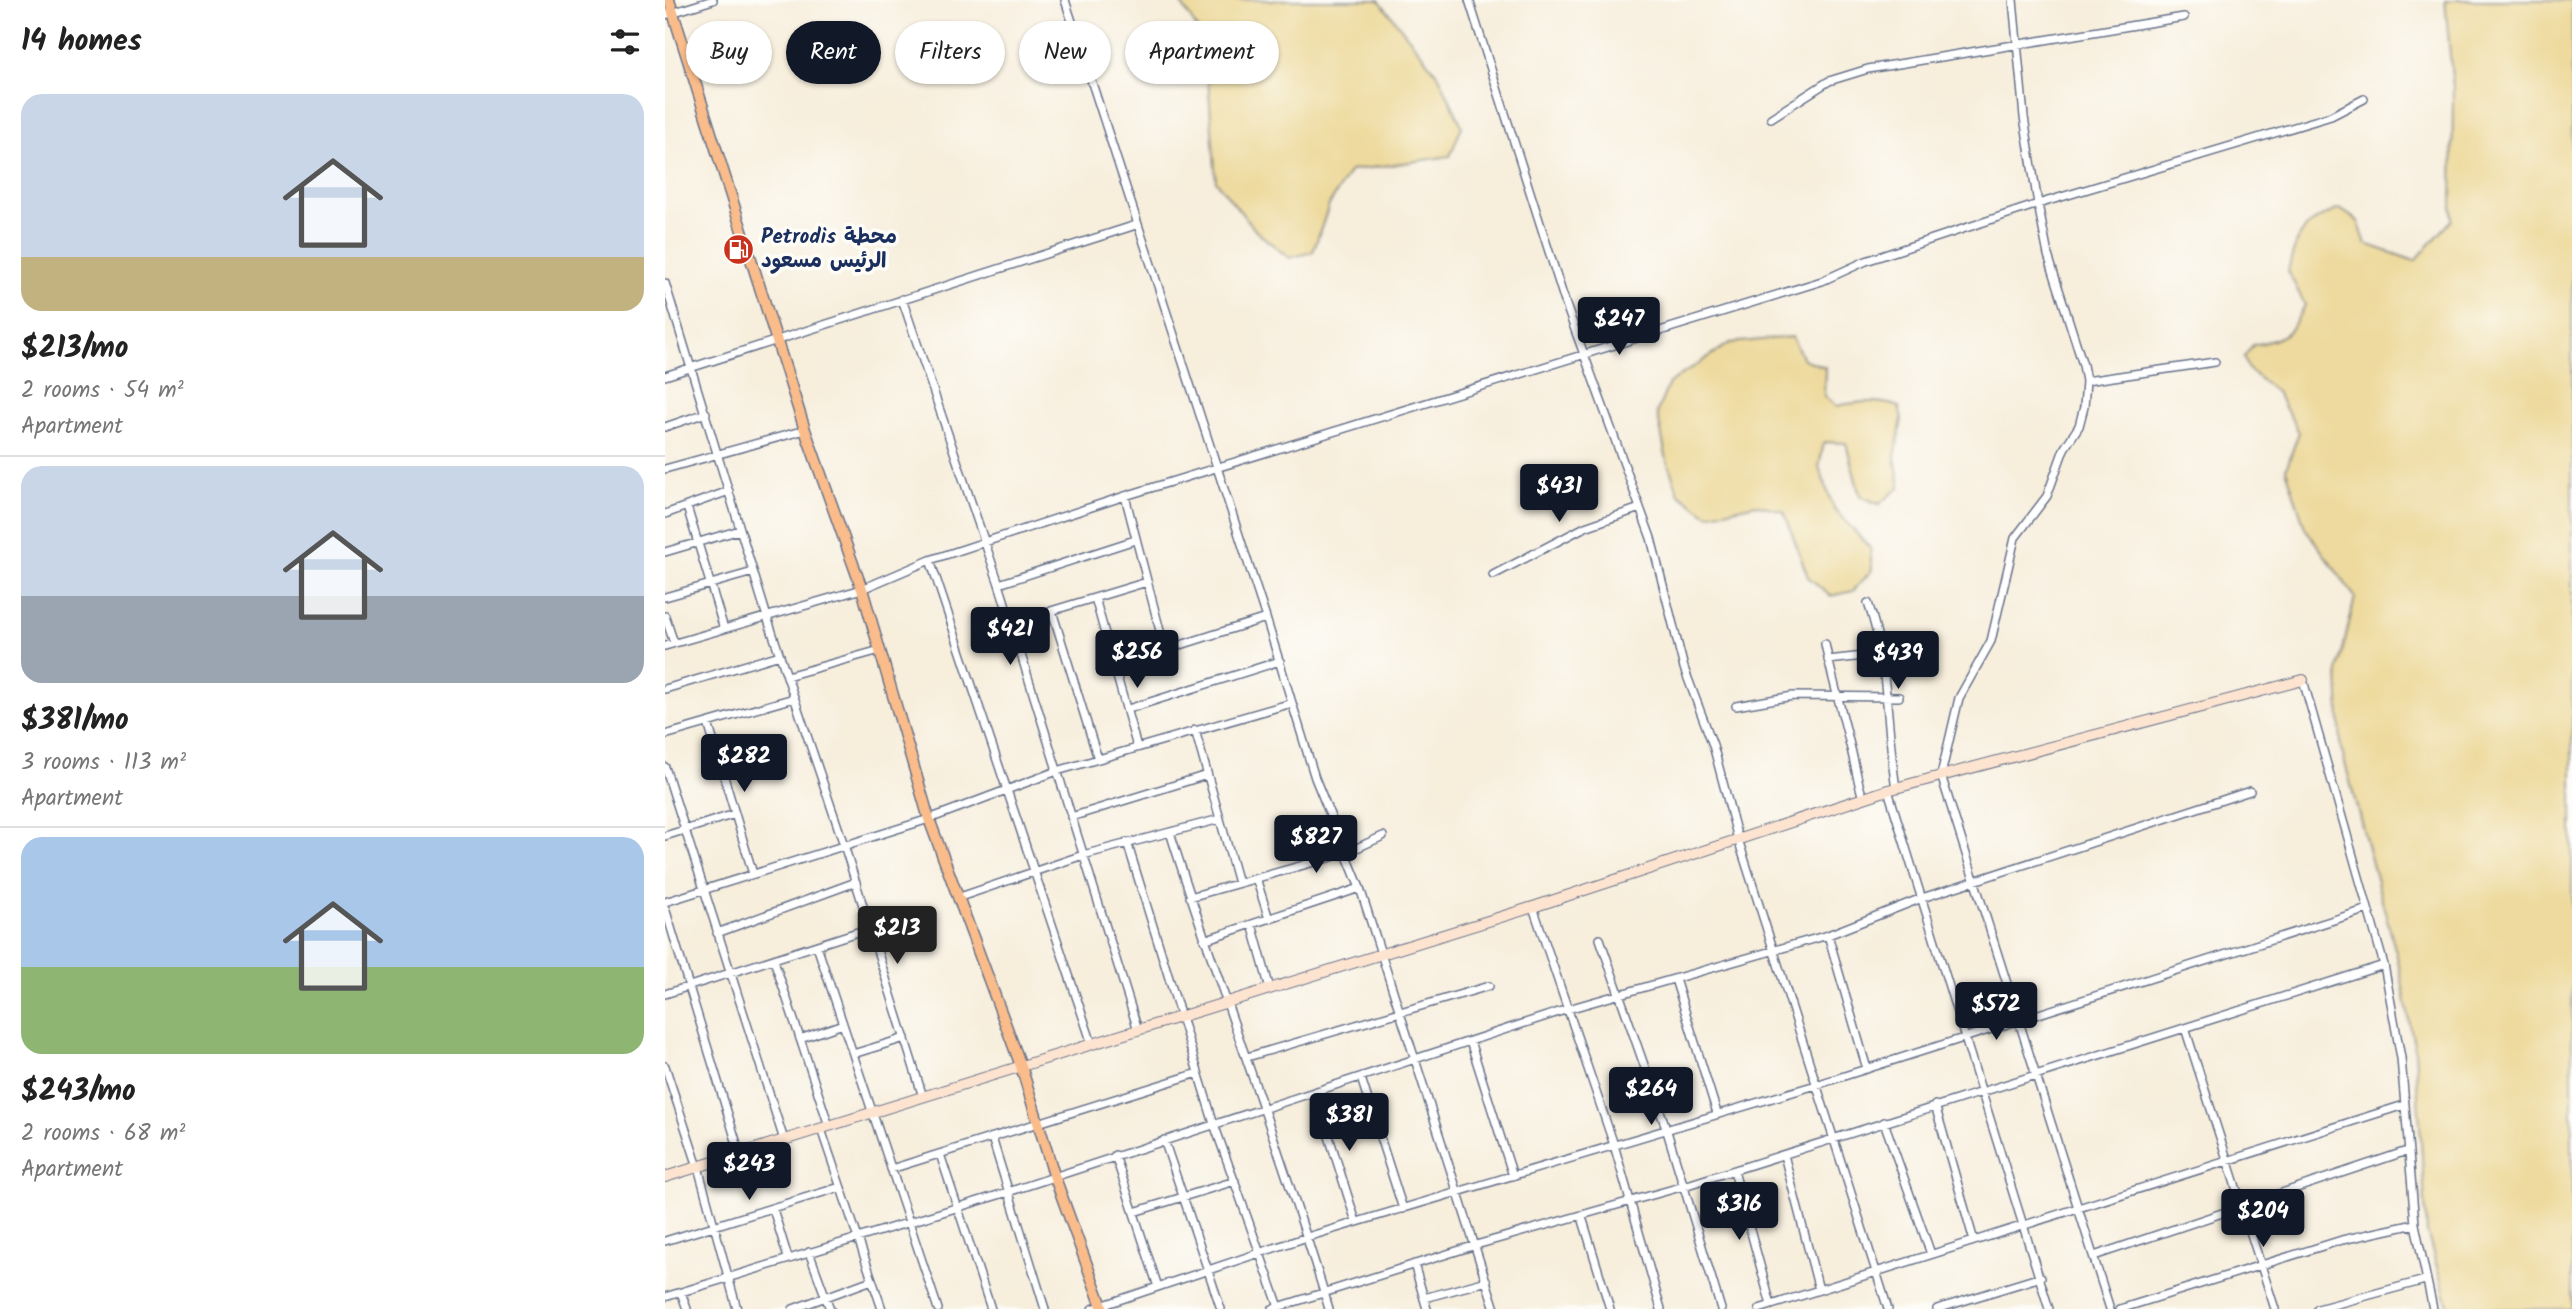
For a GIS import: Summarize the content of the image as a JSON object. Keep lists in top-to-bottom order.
{
  "places": {
    "fuel station": ["Petrodis محطة الرئيس مسعود"]
  },
  "page": {
    "heading": "14 homes",
    "chip": [
      "Buy",
      "Rent",
      "Filters",
      "New",
      "Apartment"
    ],
    "list": [
      {
        "name": "$213/mo",
        "note": "2 rooms · 54 m² · Apartment"
      },
      {
        "name": "$381/mo",
        "note": "3 rooms · 113 m² · Apartment"
      },
      {
        "name": "$243/mo",
        "note": "2 rooms · 68 m² · Apartment"
      }
    ],
    "price": [
      "$247",
      "$431",
      "$421",
      "$256",
      "$439",
      "$282",
      "$827",
      "$213",
      "$572",
      "$264",
      "$381",
      "$243",
      "$316",
      "$204"
    ]
  }
}
